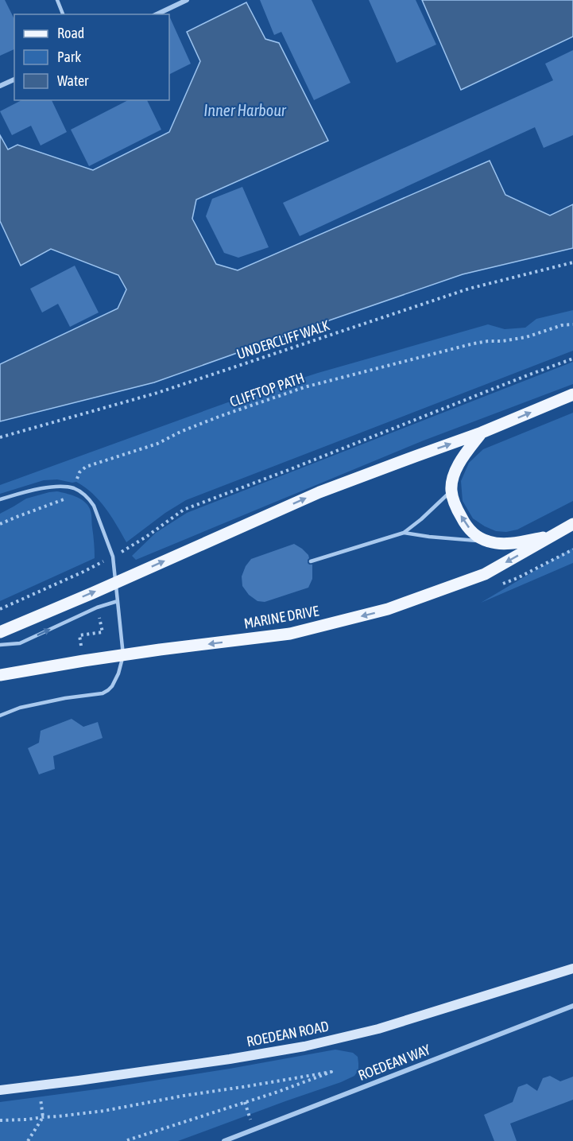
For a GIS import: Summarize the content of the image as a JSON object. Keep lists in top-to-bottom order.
{
  "streets": {
    "main road": ["MARINE DRIVE", "ROEDEAN ROAD"],
    "street": ["ROEDEAN WAY"],
    "path": ["UNDERCLIFF WALK", "CLIFFTOP PATH"]
  },
  "water": ["Inner Harbour"],
  "legend": ["Road", "Park", "Water"]
}
